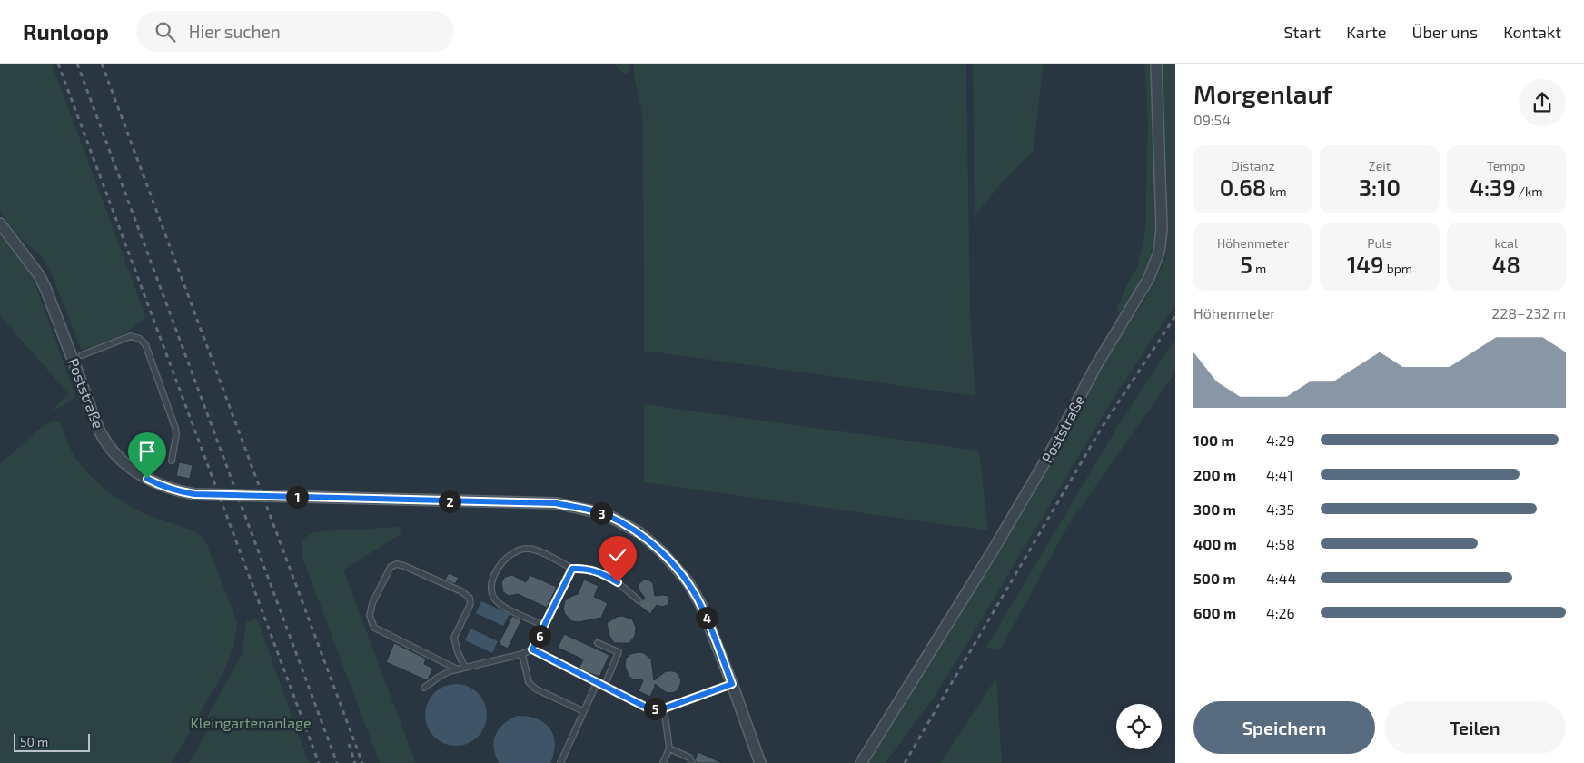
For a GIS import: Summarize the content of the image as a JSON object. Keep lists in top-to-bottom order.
{
  "streets": {
    "street": ["Poststraße"]
  },
  "parks": ["Kleingartenanlage"],
  "scale_bar": "50 m",
  "page": {
    "header": "Runloop",
    "search": "Hier suchen",
    "nav": [
      "Start",
      "Karte",
      "Über uns",
      "Kontakt"
    ],
    "heading": ["Morgenlauf", "09:54"],
    "stats": [
      ["Distanz", "0.68 km"],
      ["Zeit", "3:10"],
      ["Tempo", "4:39 /km"],
      ["Höhenmeter", "5 m"],
      ["Puls", "149 bpm"],
      ["kcal", "48"]
    ],
    "chart": ["Höhenmeter", "228–232 m"],
    "list": [
      {
        "name": "100 m",
        "note": "4:29"
      },
      {
        "name": "200 m",
        "note": "4:41"
      },
      {
        "name": "300 m",
        "note": "4:35"
      },
      {
        "name": "400 m",
        "note": "4:58"
      },
      {
        "name": "500 m",
        "note": "4:44"
      },
      {
        "name": "600 m",
        "note": "4:26"
      }
    ],
    "pins": [
      "1",
      "2",
      "3",
      "4",
      "6",
      "5"
    ],
    "buttons": ["Speichern", "Teilen"],
    "scale": "50 m"
  }
}
